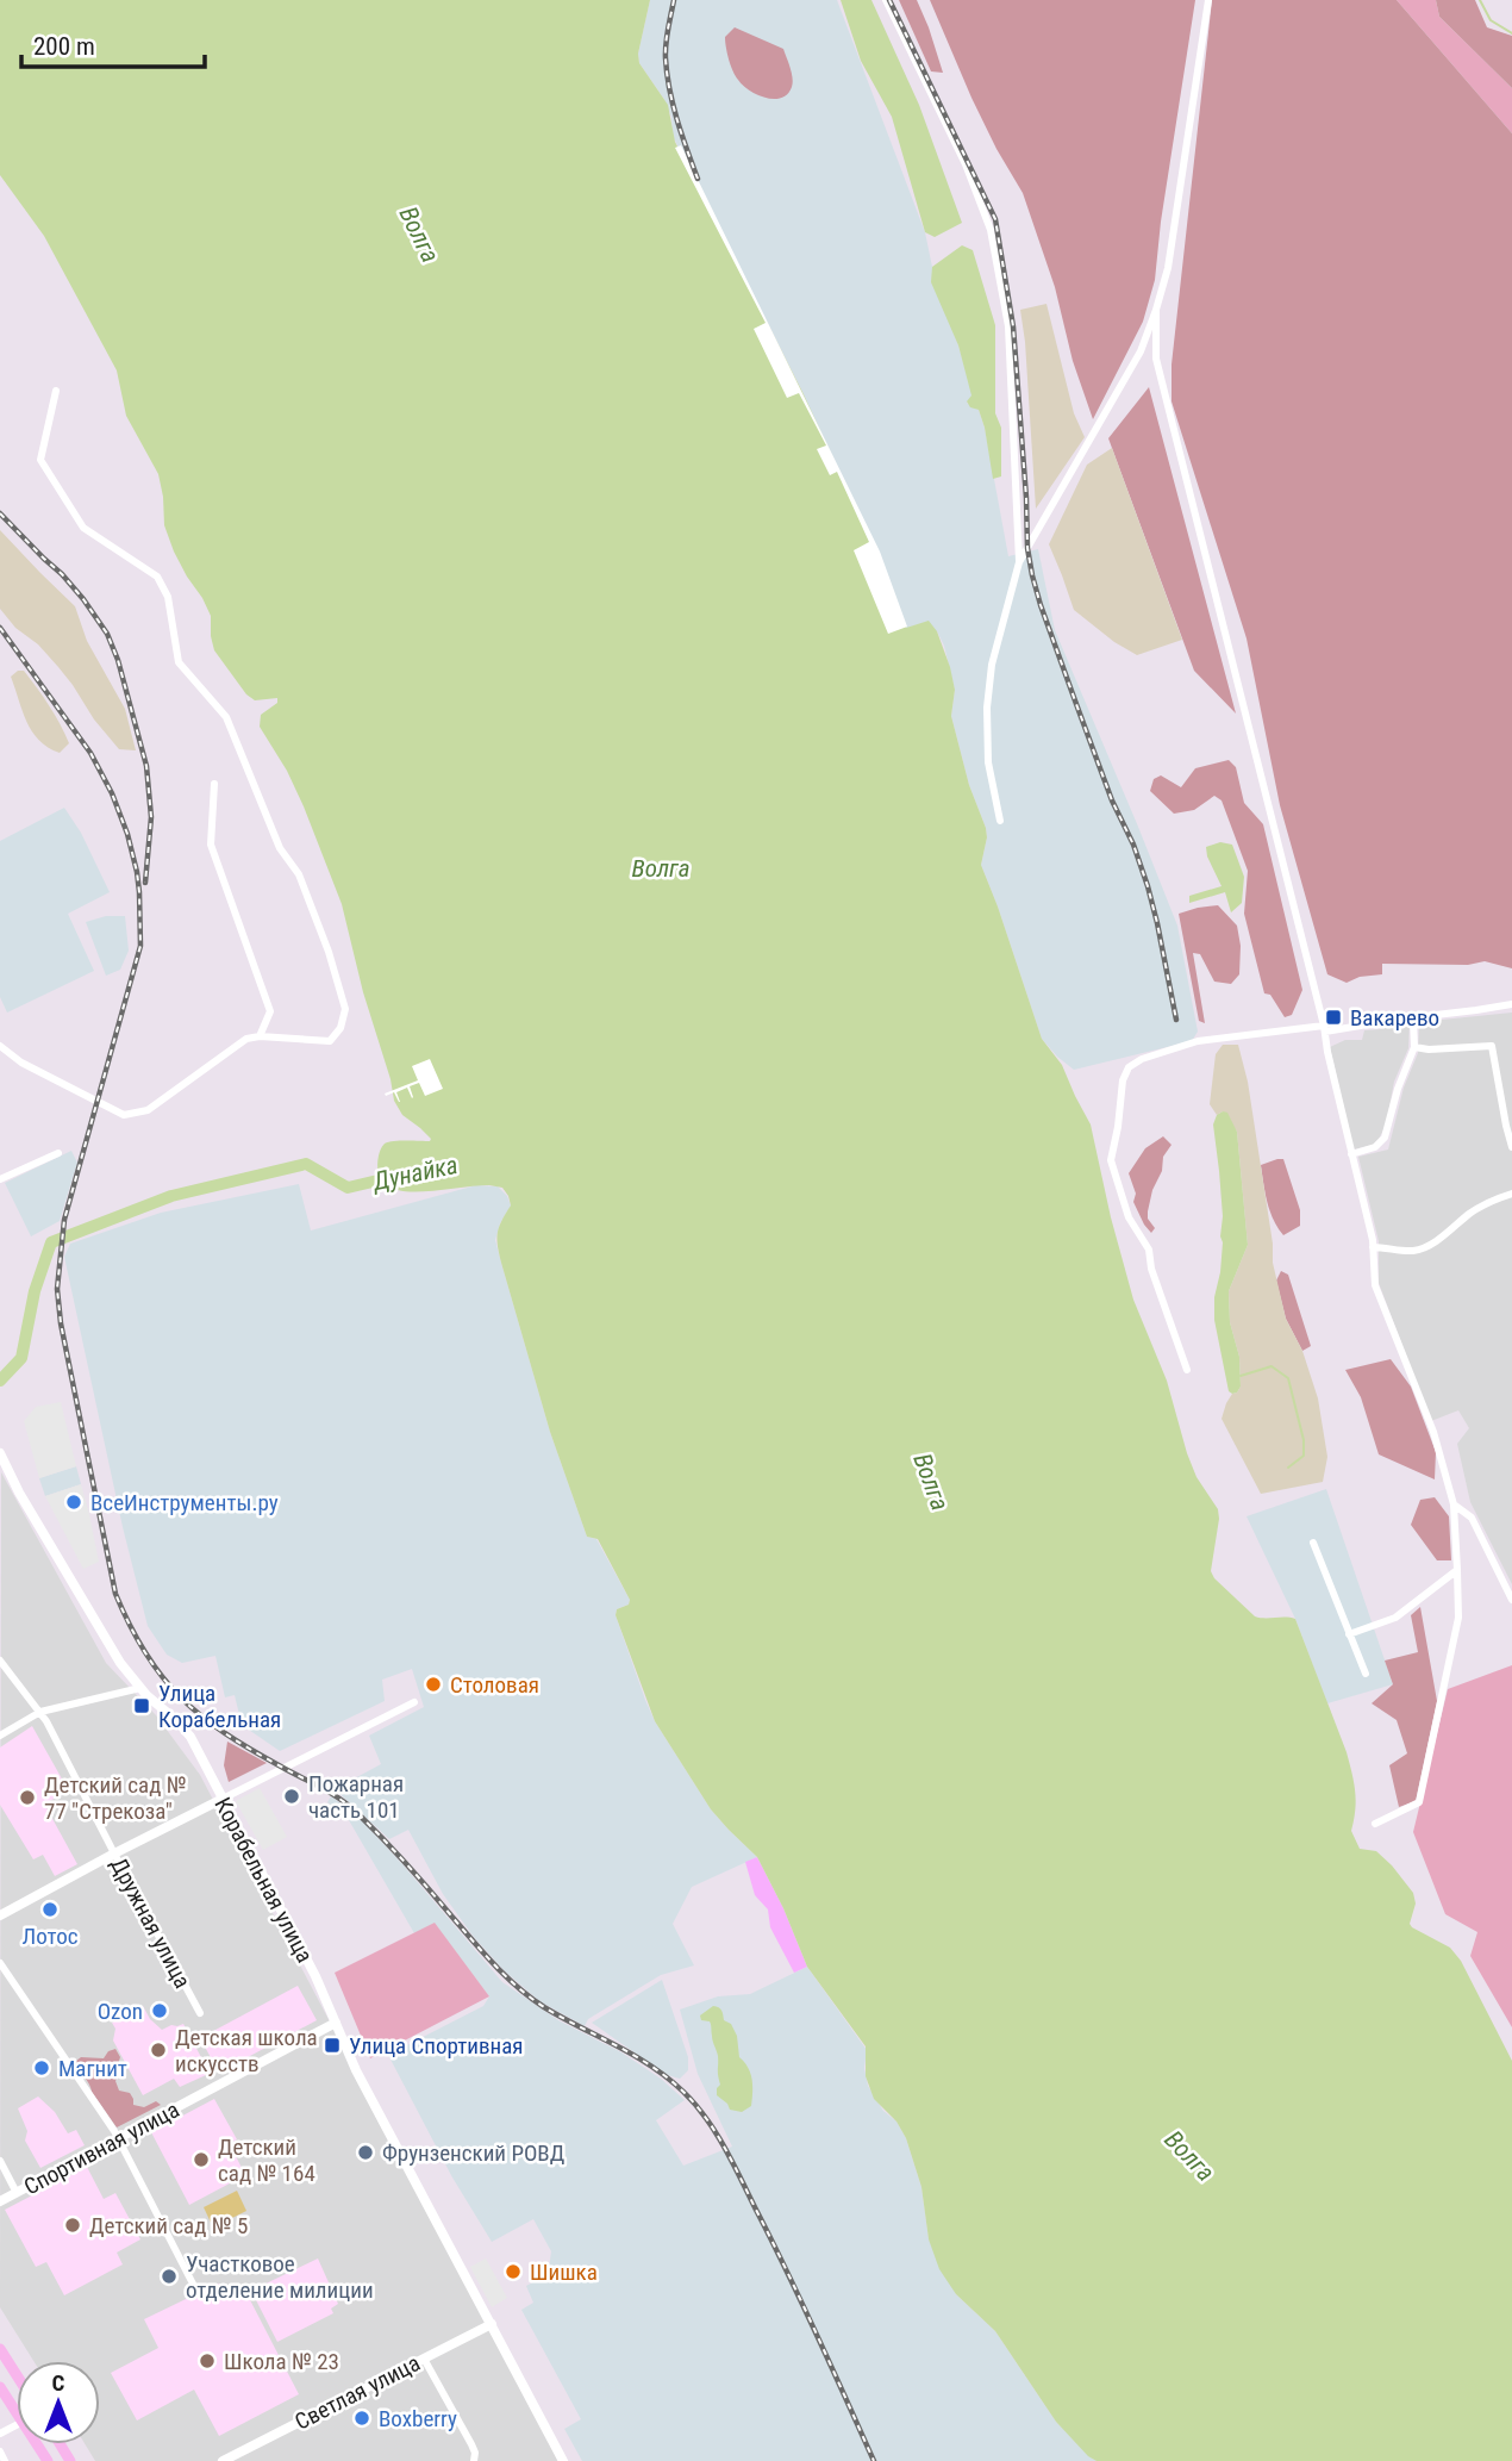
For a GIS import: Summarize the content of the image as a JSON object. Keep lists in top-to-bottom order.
{
  "streets": {
    "street": [
      "Корабельная улица",
      "Дружная улица",
      "Спортивная улица",
      "Светлая улица"
    ]
  },
  "crossings": [
    ["Корабельная улица", "Спортивная улица"],
    ["Корабельная улица", "Светлая улица"]
  ],
  "water": ["Волга", "Дунайка"],
  "places": {
    "transit": ["Вакарево", "Улица Корабельная", "Улица Спортивная"],
    "other": [
      "ВсеИнструменты.ру",
      "Столовая",
      "Пожарная часть 101",
      "Детский сад № 77 \"Стрекоза\"",
      "Лотос",
      "Ozon",
      "Детская школа искусств",
      "Магнит",
      "Фрунзенский РОВД",
      "Детский сад № 164",
      "Детский сад № 5",
      "Шишка",
      "Участковое отделение милиции",
      "Школа № 23",
      "Boxberry"
    ]
  },
  "scale_bar": "200 m",
  "north": "top"
}
